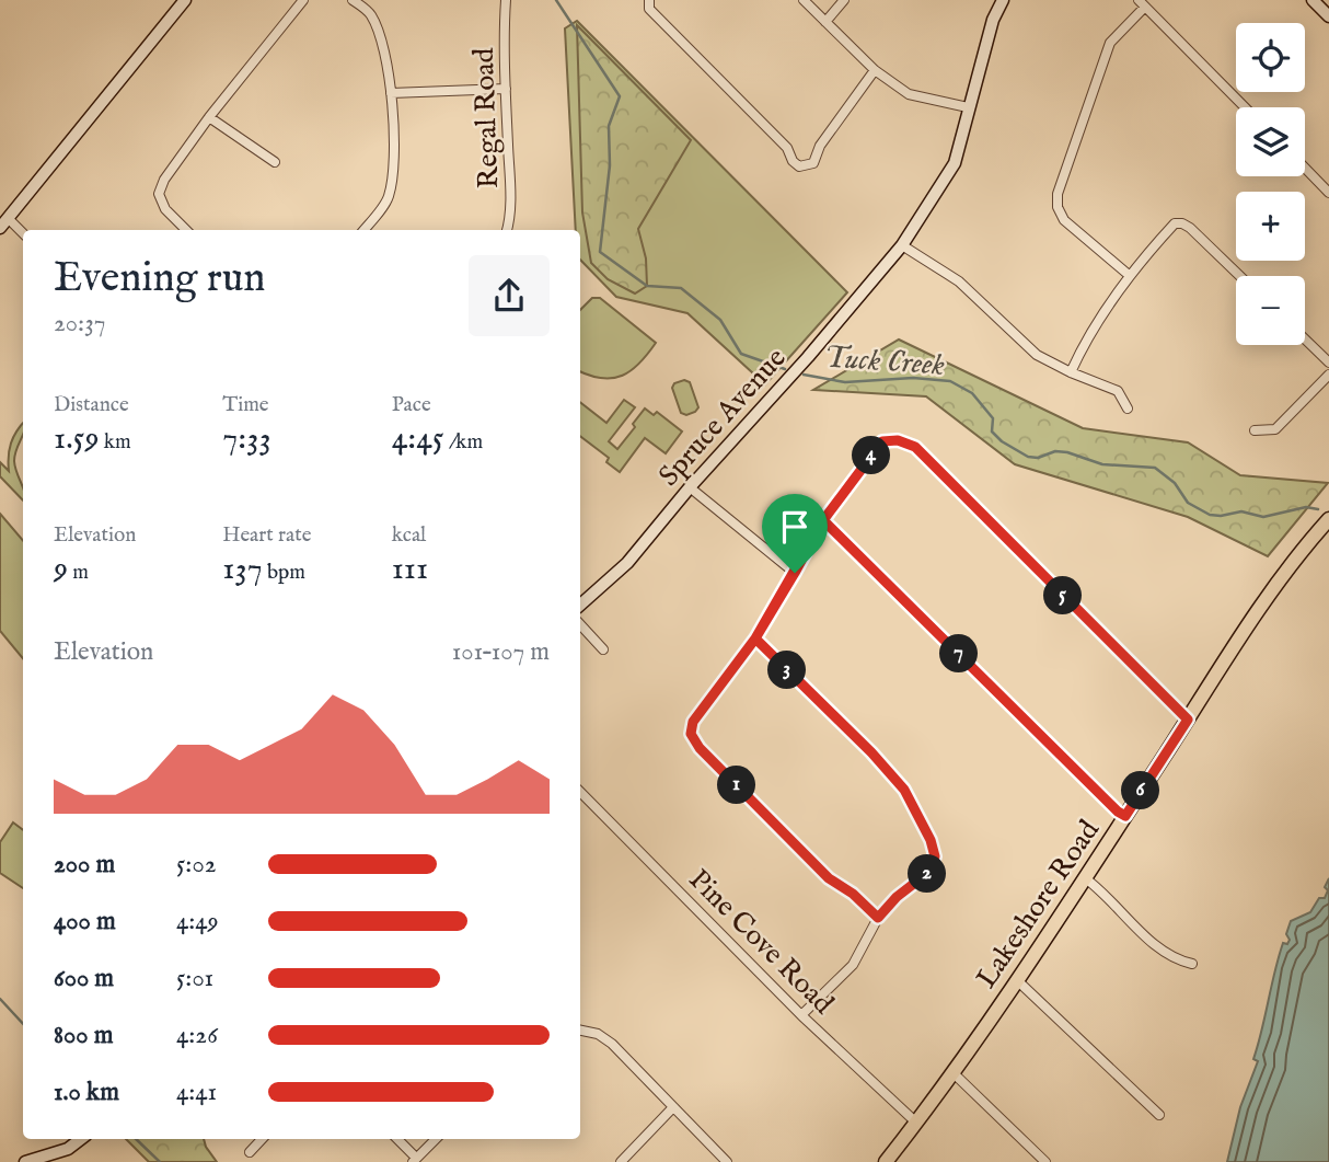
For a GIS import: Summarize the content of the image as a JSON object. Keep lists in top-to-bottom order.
{
  "streets": {
    "main road": ["Lakeshore Road"],
    "street": ["Regal Road", "Spruce Avenue", "Pine Cove Road"]
  },
  "crossings": [
    ["Lakeshore Road", "Pine Cove Road"]
  ],
  "water": ["Tuck Creek"],
  "page": {
    "map_buttons": ["+", "−"],
    "heading": ["Evening run", "20:37"],
    "stats": [
      ["Distance", "1.59 km"],
      ["Time", "7:33"],
      ["Pace", "4:45 /km"],
      ["Elevation", "9 m"],
      ["Heart rate", "137 bpm"],
      ["kcal", "111"]
    ],
    "pins": [
      "4",
      "5",
      "7",
      "3",
      "1",
      "6",
      "2"
    ],
    "chart": ["Elevation", "101–107 m"],
    "list": [
      {
        "name": "200 m",
        "note": "5:02"
      },
      {
        "name": "400 m",
        "note": "4:49"
      },
      {
        "name": "600 m",
        "note": "5:01"
      },
      {
        "name": "800 m",
        "note": "4:26"
      },
      {
        "name": "1.0 km",
        "note": "4:41"
      }
    ]
  }
}
